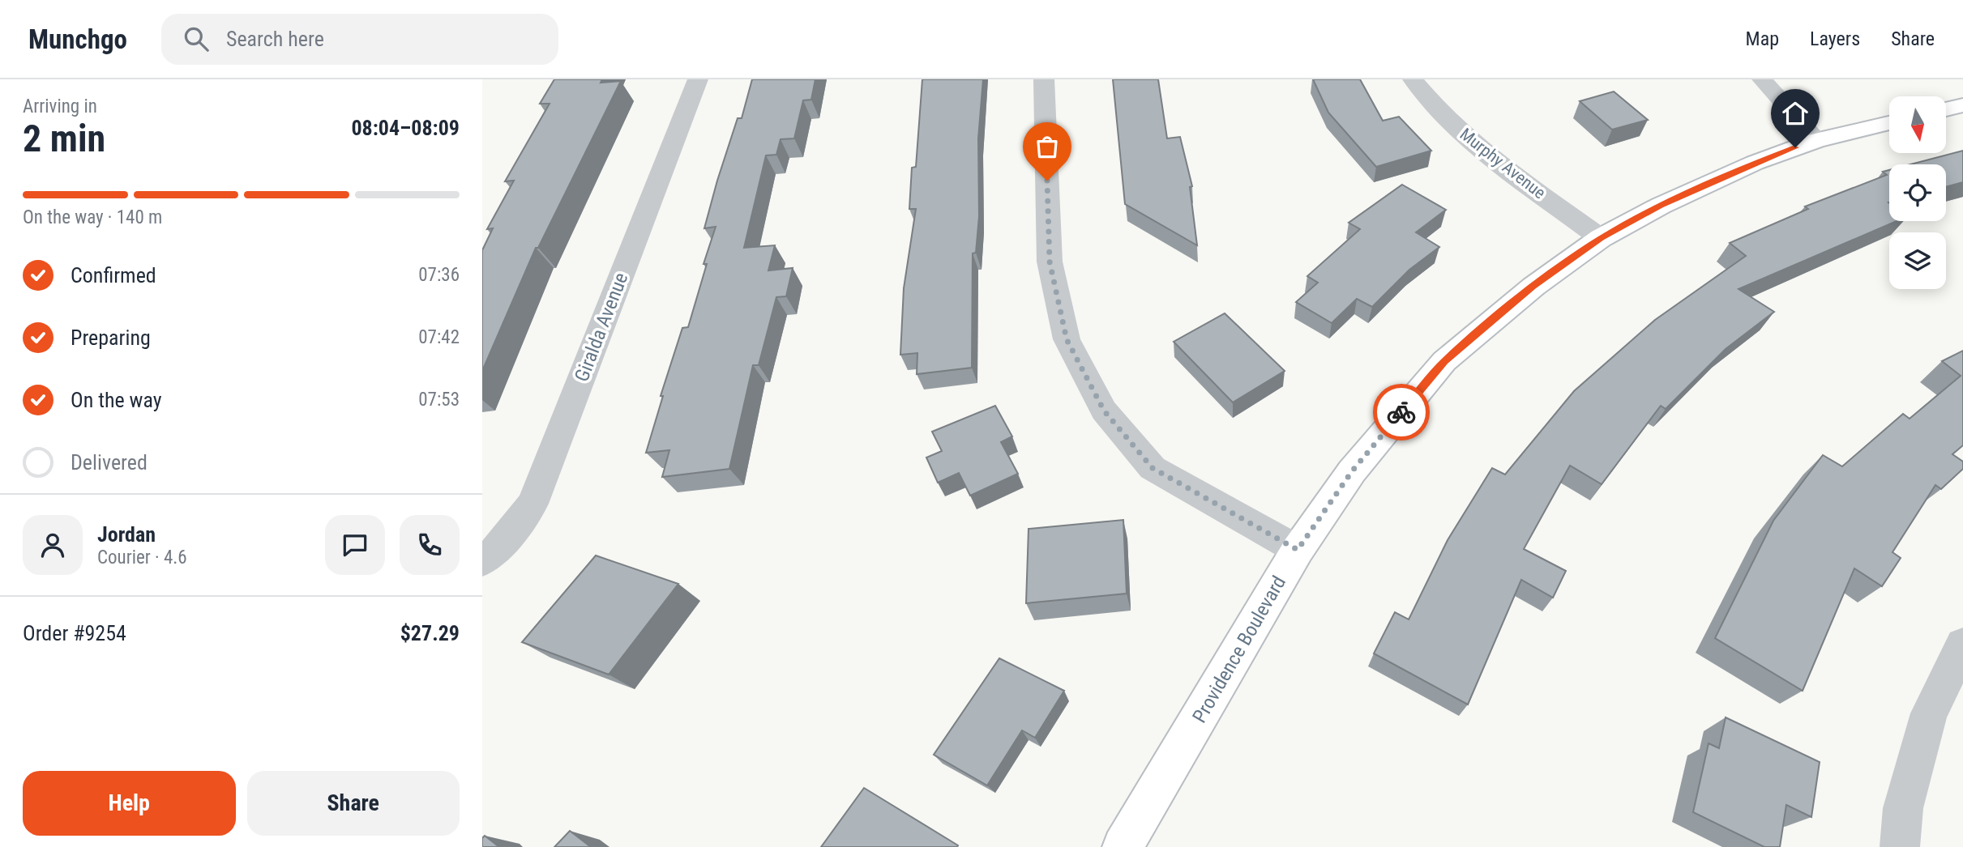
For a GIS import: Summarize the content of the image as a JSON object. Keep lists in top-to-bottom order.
{
  "streets": {
    "main road": ["Providence Boulevard"],
    "street": ["Murphy Avenue", "Giralda Avenue"]
  },
  "crossings": [
    ["Murphy Avenue", "Providence Boulevard"]
  ],
  "north": "bottom",
  "page": {
    "header": "Munchgo",
    "search": "Search here",
    "nav": ["Map", "Layers", "Share"],
    "heading": ["2 min", "Arriving in", "08:04–08:09"],
    "panel": [
      "Jordan",
      "Courier · 4.6",
      "Order #9254",
      "$27.29"
    ],
    "bar": "On the way · 140 m",
    "list": [
      ["Confirmed", "07:36"],
      ["Preparing", "07:42"],
      ["On the way", "07:53"],
      "Delivered"
    ],
    "buttons": ["Help", "Share"]
  }
}
